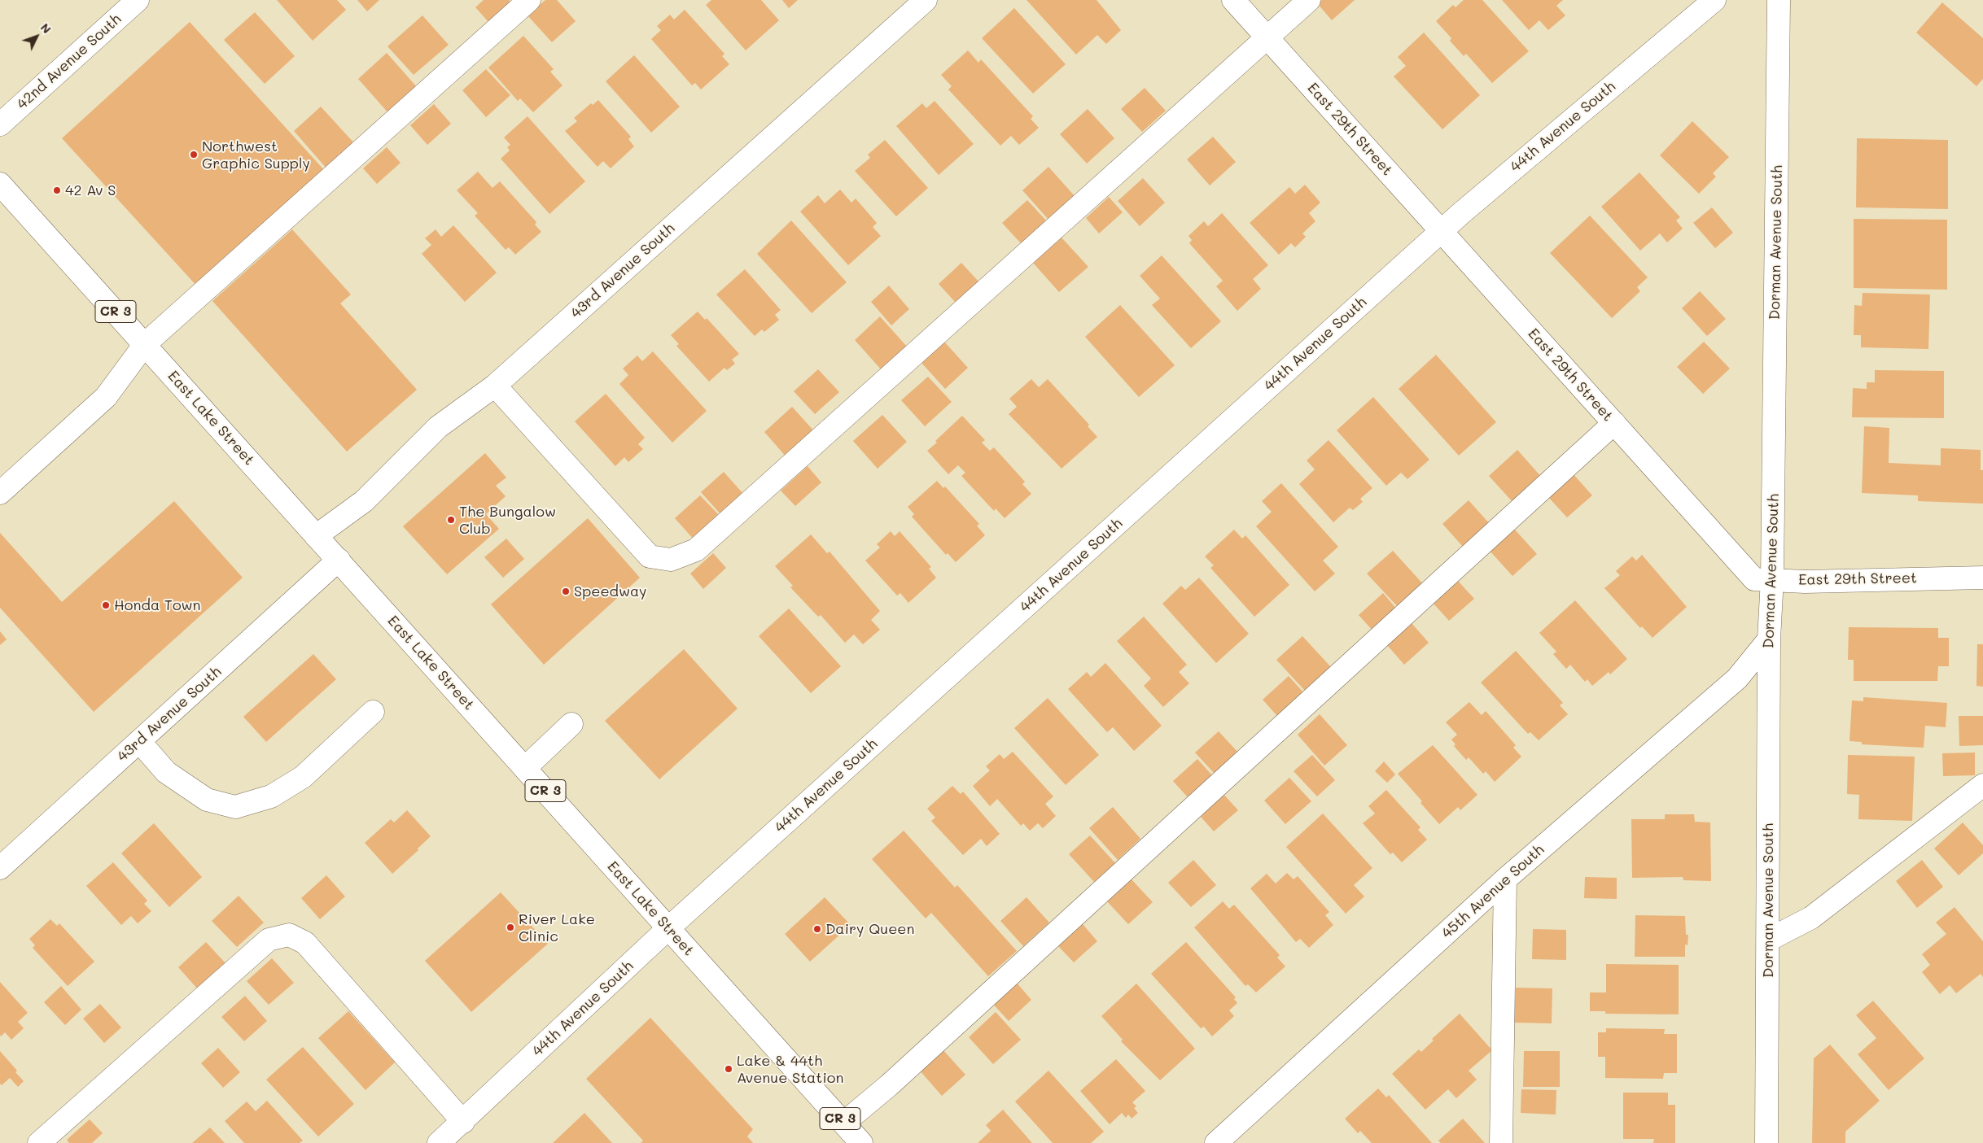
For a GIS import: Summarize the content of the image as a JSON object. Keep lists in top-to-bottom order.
{
  "streets": {
    "street": [
      "42nd Avenue South",
      "44th Avenue South",
      "East 29th Street",
      "Dorman Avenue South",
      "43rd Avenue South",
      "CR 3",
      "East Lake Street",
      "45th Avenue South"
    ]
  },
  "crossings": [
    ["44th Avenue South", "East 29th Street"],
    ["44th Avenue South", "East Lake Street"],
    ["East 29th Street", "Dorman Avenue South"],
    ["Dorman Avenue South", "45th Avenue South"],
    ["43rd Avenue South", "East Lake Street"]
  ],
  "places": [
    "Northwest Graphic Supply",
    "42 Av S",
    "The Bungalow Club",
    "Speedway",
    "Honda Town",
    "River Lake Clinic",
    "Dairy Queen",
    "Lake & 44th Avenue Station"
  ],
  "north": "top right"
}
